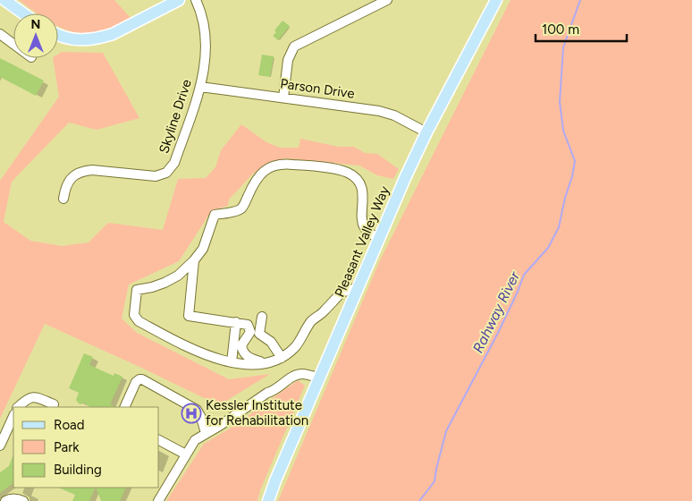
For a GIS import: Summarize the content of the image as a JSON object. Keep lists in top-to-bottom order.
{
  "streets": {
    "main road": ["Pleasant Valley Way"],
    "street": ["Parson Drive", "Skyline Drive"]
  },
  "crossings": [
    ["Parson Drive", "Skyline Drive"],
    ["Parson Drive", "Pleasant Valley Way"]
  ],
  "water": ["Rahway River"],
  "places": {
    "hospital": ["Kessler Institute for Rehabilitation"]
  },
  "legend": ["Road", "Park", "Building"],
  "scale_bar": "100 m",
  "north": "top"
}
